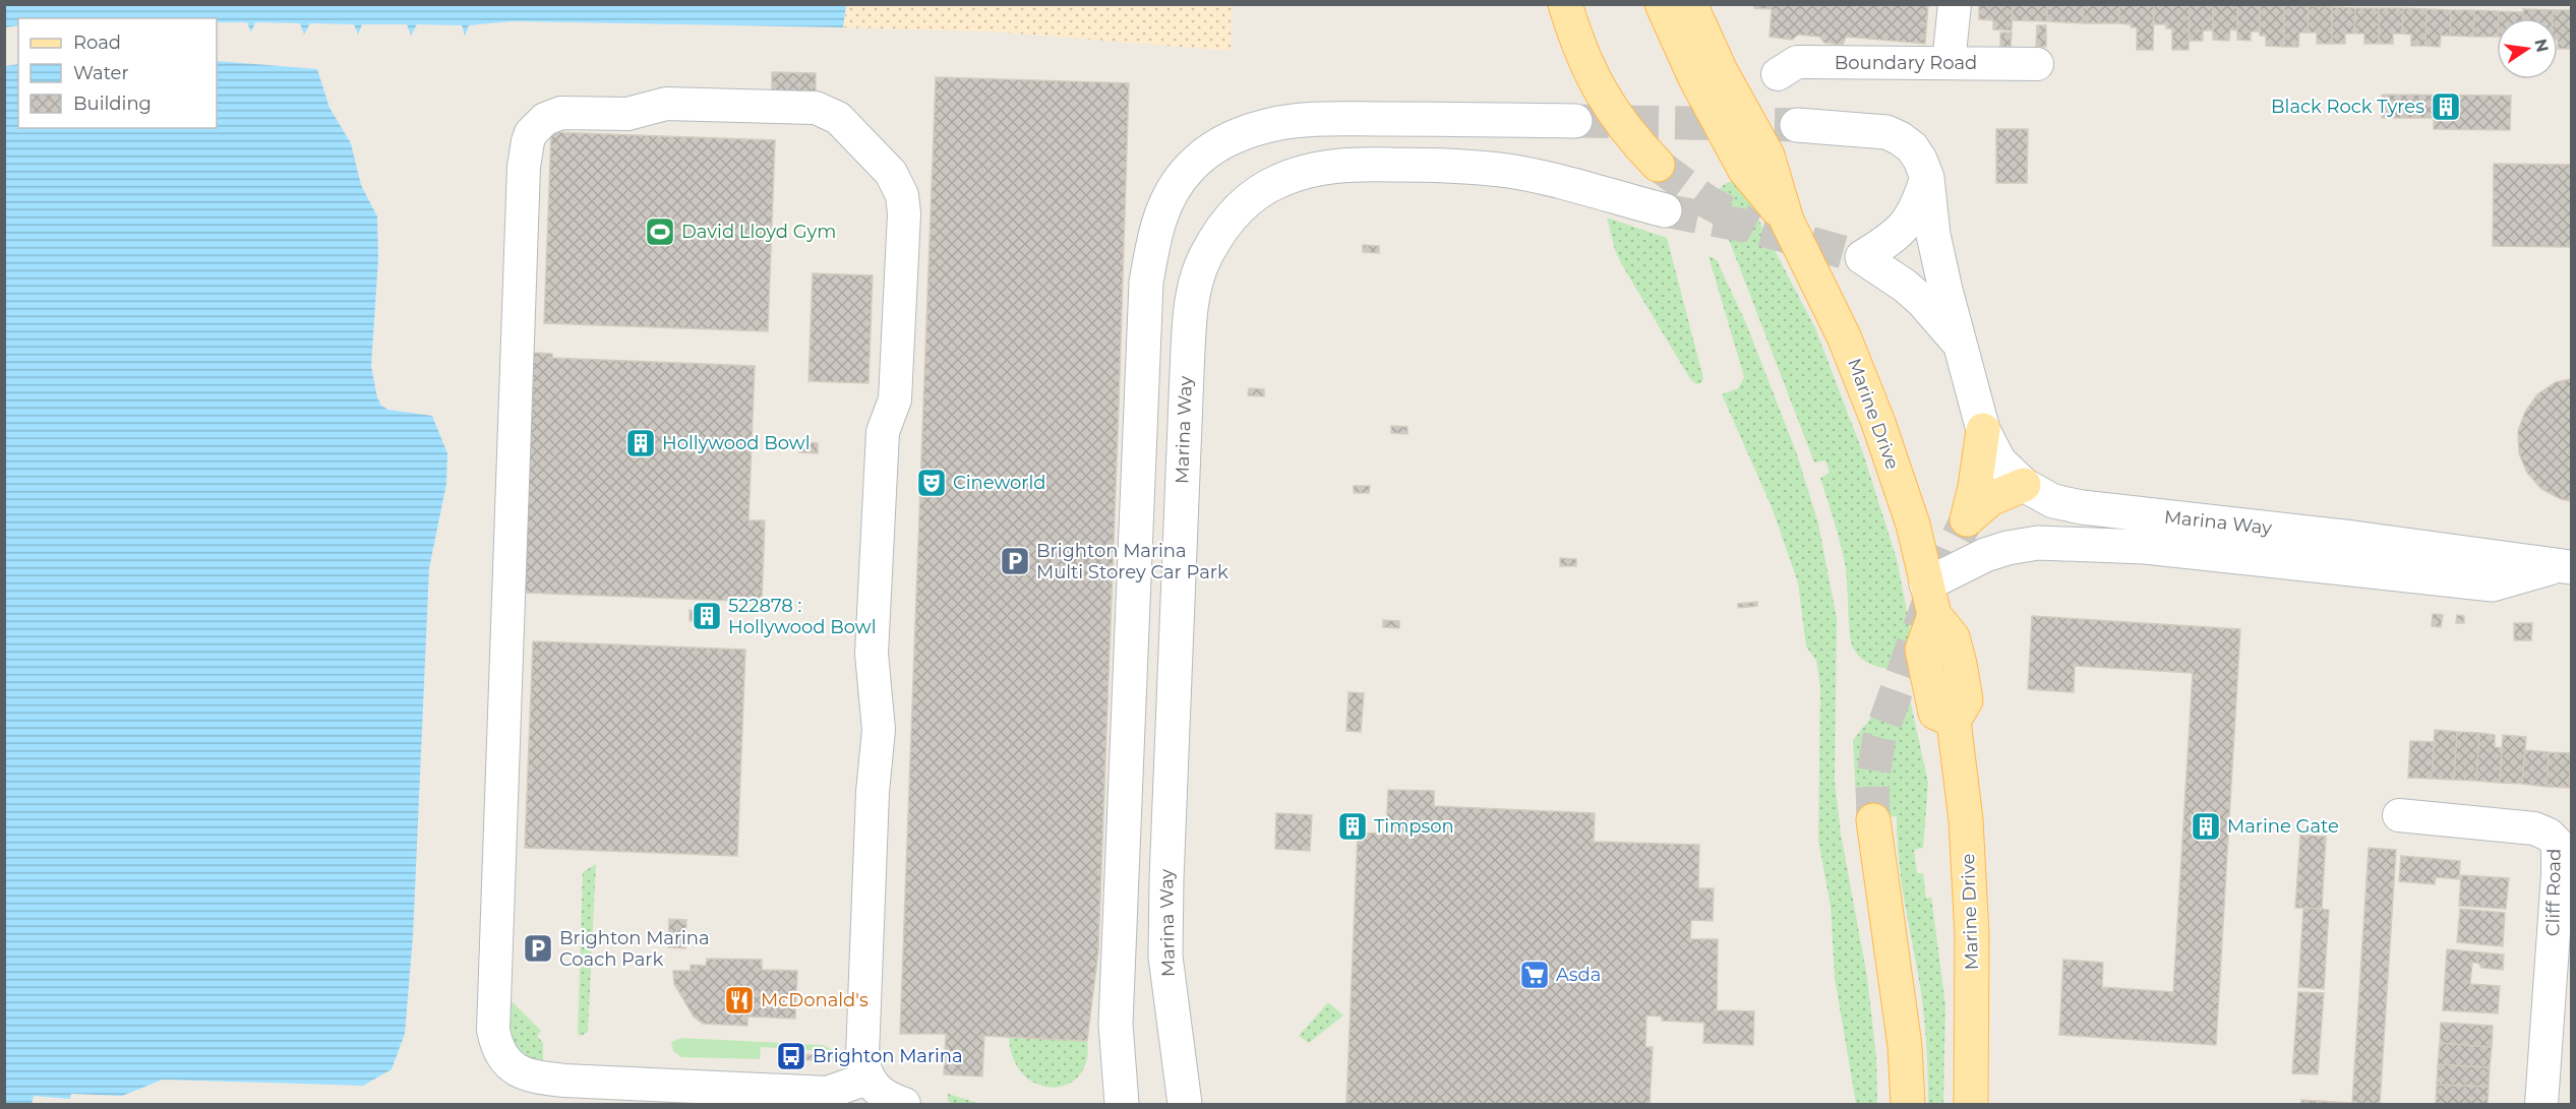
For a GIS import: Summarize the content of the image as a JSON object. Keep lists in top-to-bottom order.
{
  "streets": {
    "main road": ["Marine Drive"],
    "street": ["Boundary Road", "Marina Way", "Cliff Road"]
  },
  "places": {
    "building": [
      "Black Rock Tyres",
      "Hollywood Bowl",
      "522878 : Hollywood Bowl",
      "Timpson",
      "Marine Gate"
    ],
    "sports": ["David Lloyd Gym"],
    "theatre": ["Cineworld"],
    "parking": ["Brighton Marina Multi Storey Car Park", "Brighton Marina Coach Park"],
    "supermarket": ["Asda"],
    "restaurant": ["McDonald's"],
    "bus stop": ["Brighton Marina"]
  },
  "legend": ["Road", "Water", "Building"],
  "north": "right"
}
